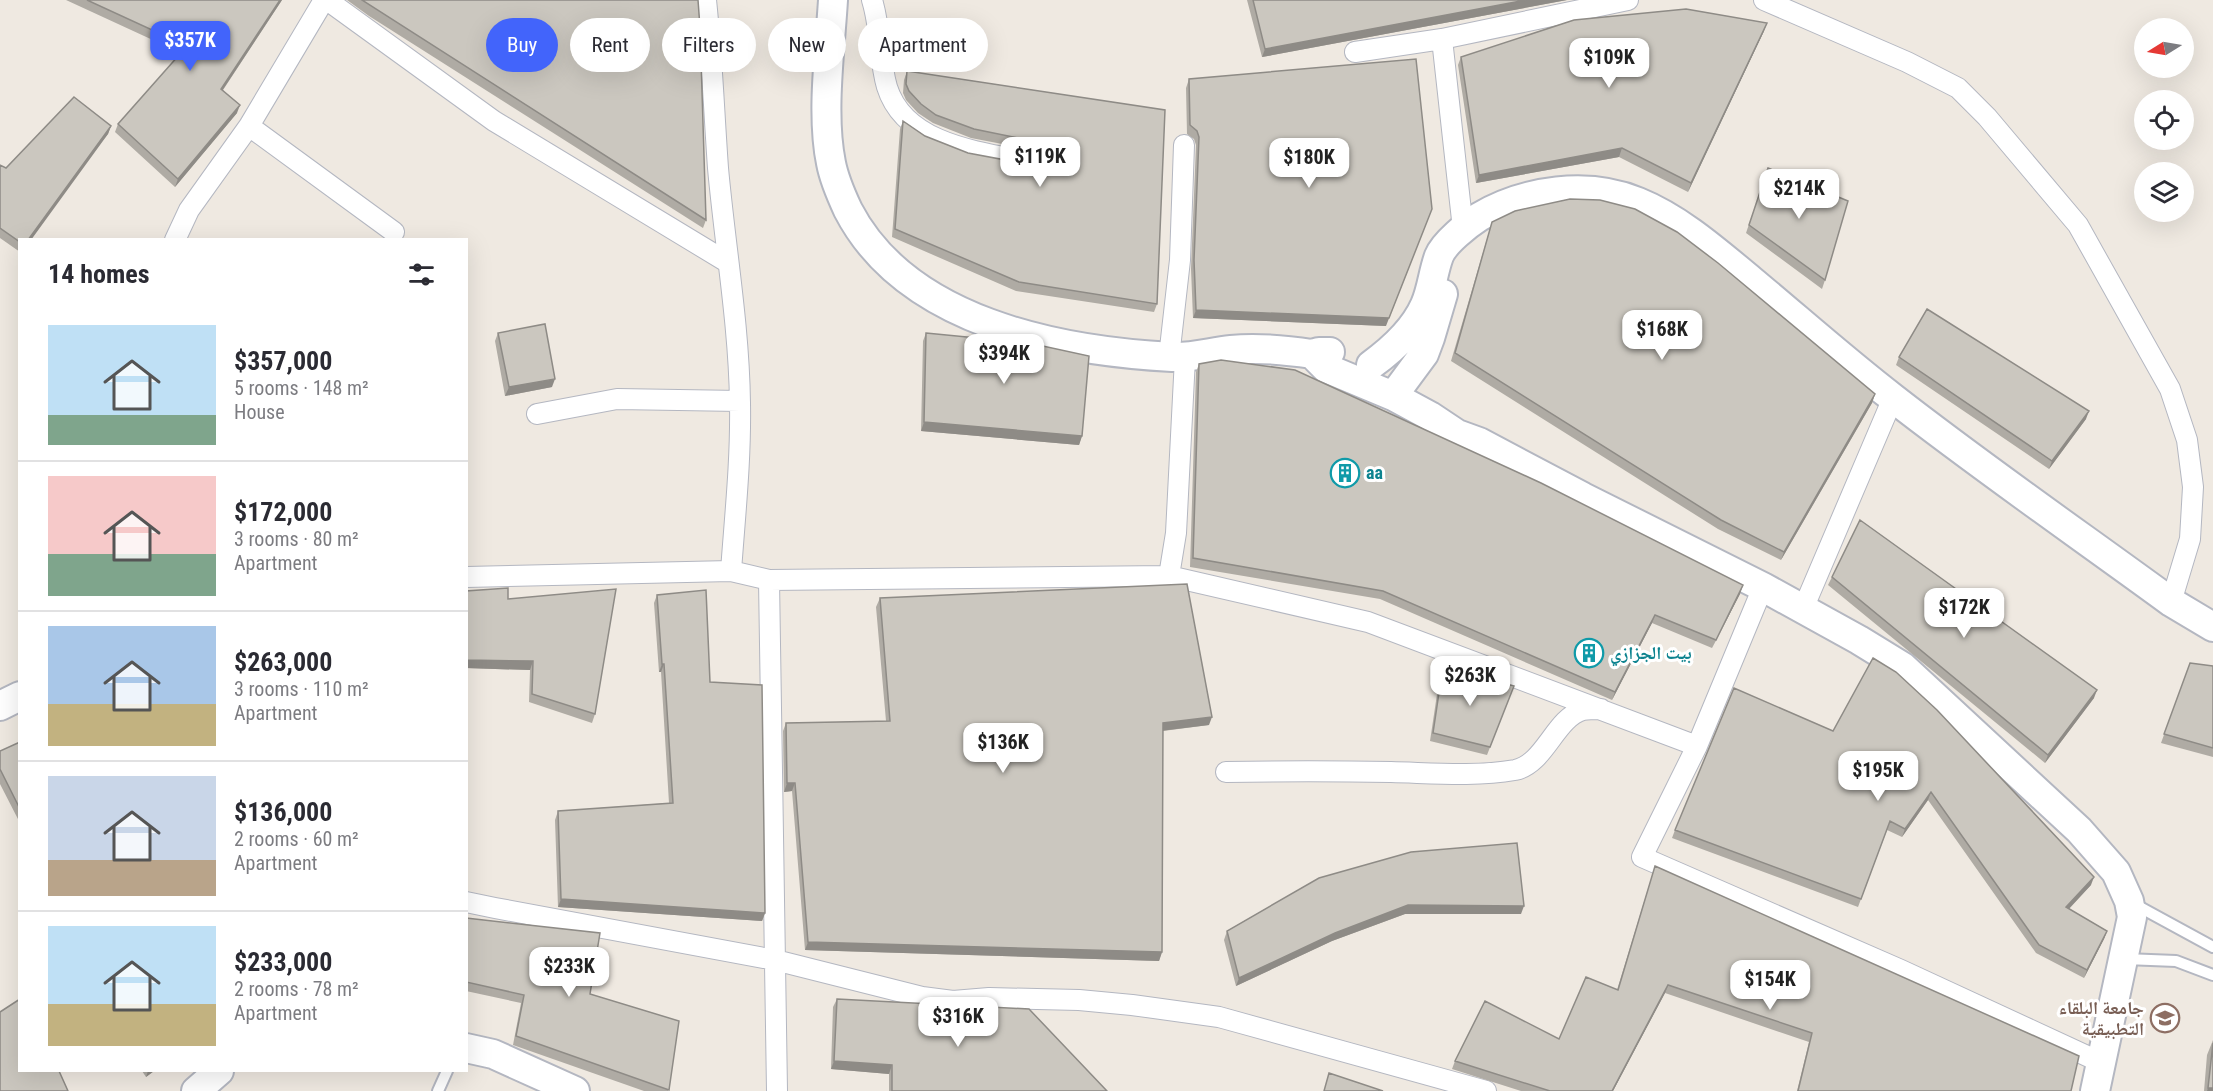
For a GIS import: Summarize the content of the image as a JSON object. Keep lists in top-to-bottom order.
{
  "places": {
    "building": ["aa", "بيت الجزازي"],
    "school or university": ["جامعة البلقاء التطبيقية"]
  },
  "north": "left",
  "page": {
    "chip": [
      "Buy",
      "Rent",
      "Filters",
      "New",
      "Apartment"
    ],
    "price": [
      "$357K",
      "$109K",
      "$119K",
      "$180K",
      "$214K",
      "$168K",
      "$394K",
      "$172K",
      "$263K",
      "$136K",
      "$195K",
      "$233K",
      "$154K",
      "$316K"
    ],
    "heading": "14 homes",
    "list": [
      {
        "name": "$357,000",
        "note": "5 rooms · 148 m² · House"
      },
      {
        "name": "$172,000",
        "note": "3 rooms · 80 m² · Apartment"
      },
      {
        "name": "$263,000",
        "note": "3 rooms · 110 m² · Apartment"
      },
      {
        "name": "$136,000",
        "note": "2 rooms · 60 m² · Apartment"
      },
      {
        "name": "$233,000",
        "note": "2 rooms · 78 m² · Apartment"
      }
    ]
  }
}
